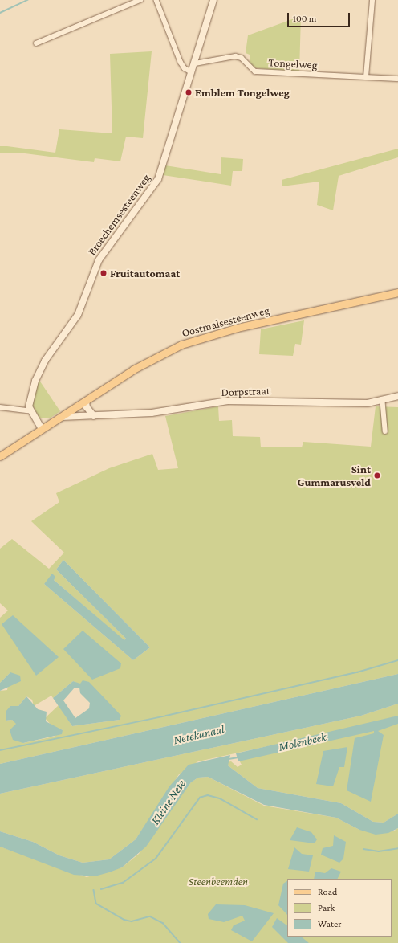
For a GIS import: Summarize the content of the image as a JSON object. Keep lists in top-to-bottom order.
{
  "streets": {
    "main road": ["Oostmalsesteenweg"],
    "street": ["Tongelweg", "Broechemsesteenweg", "Dorpstraat"]
  },
  "crossings": [
    ["Tongelweg", "Broechemsesteenweg"],
    ["Broechemsesteenweg", "Oostmalsesteenweg"],
    ["Oostmalsesteenweg", "Dorpstraat"]
  ],
  "water": ["Netekanaal", "Molenbeek", "Kleine Nete"],
  "parks": ["Steenbeemden"],
  "places": ["Emblem Tongelweg", "Fruitautomaat", "Sint Gummarusveld"],
  "legend": ["Road", "Park", "Water"],
  "scale_bar": "100 m"
}
